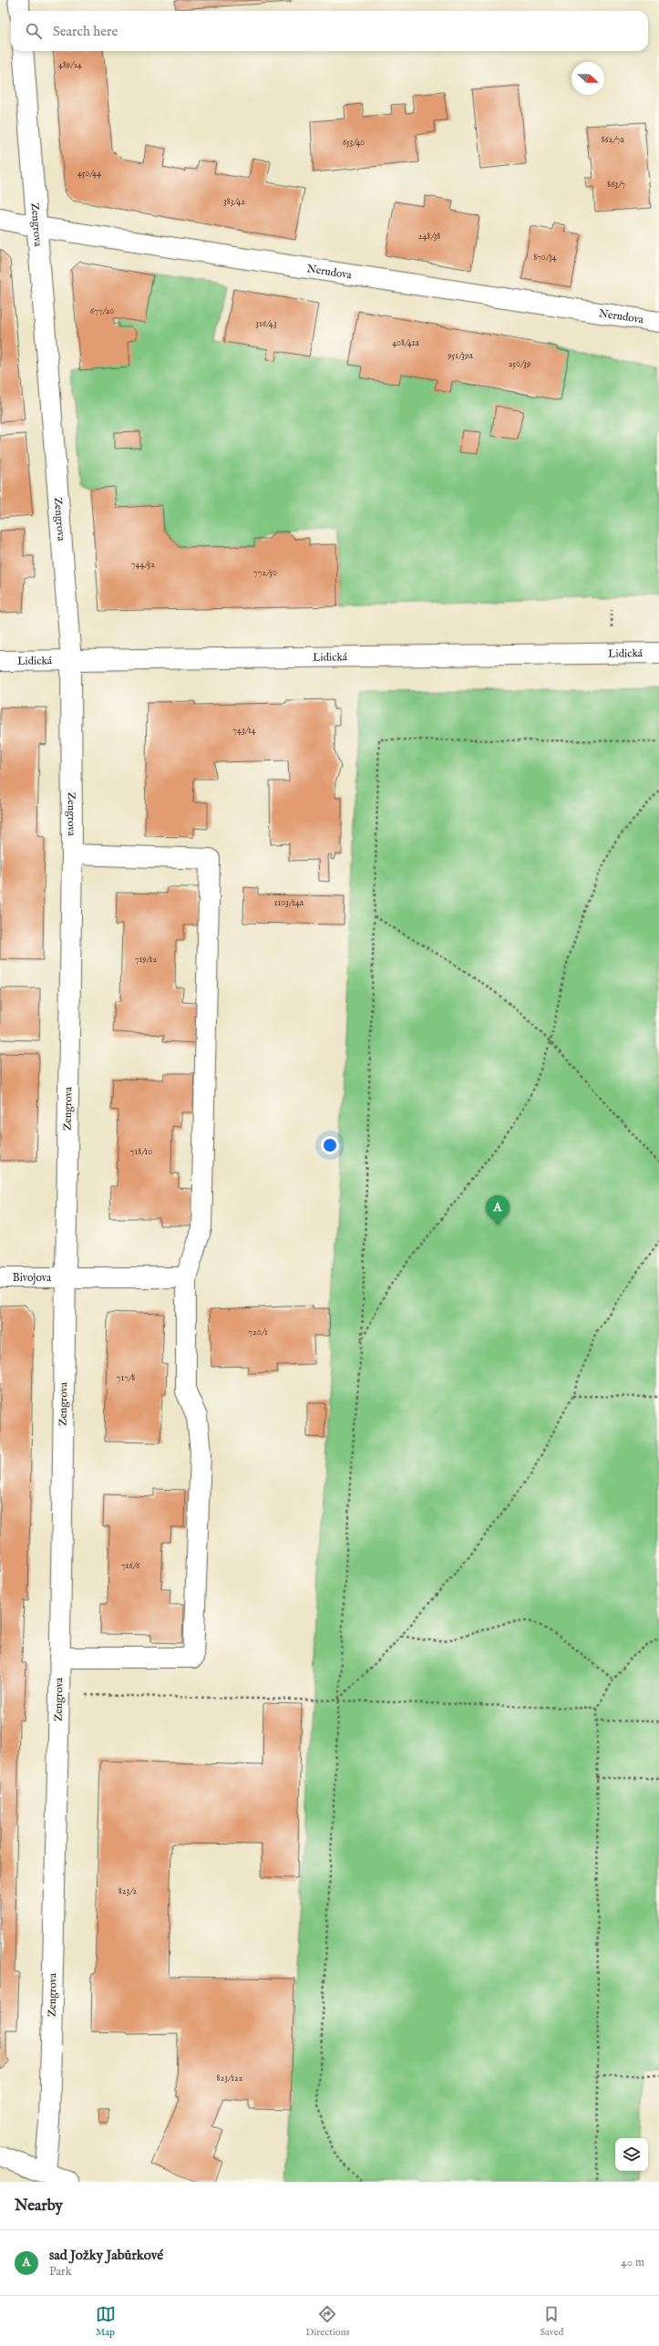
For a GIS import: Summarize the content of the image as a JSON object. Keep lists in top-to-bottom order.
{
  "streets": {
    "street": [
      "Zengrova",
      "Nerudova",
      "Lidická",
      "Bivojova"
    ]
  },
  "crossings": [
    ["Zengrova", "Nerudova"],
    ["Zengrova", "Lidická"],
    ["Zengrova", "Bivojova"]
  ],
  "house_numbers": [
    "489/24",
    "862/7a",
    "653/40",
    "450/44",
    "863/7",
    "383/42",
    "248/38",
    "870/34",
    "677/20",
    "316/43",
    "408/41a",
    "951/39a",
    "250/39",
    "744/52",
    "772/50",
    "743/14",
    "1103/14a",
    "719/12",
    "718/10",
    "720/1",
    "717/8",
    "716/6",
    "823/2",
    "823/122"
  ],
  "north": "right",
  "page": {
    "search": "Search here",
    "pins": "A",
    "heading": "Nearby",
    "list": [
      {
        "mark": "A",
        "name": "sad Jožky Jabůrkové",
        "note": "Park",
        "value": "40 m"
      }
    ],
    "nav": ["Map", "Directions", "Saved"]
  }
}
